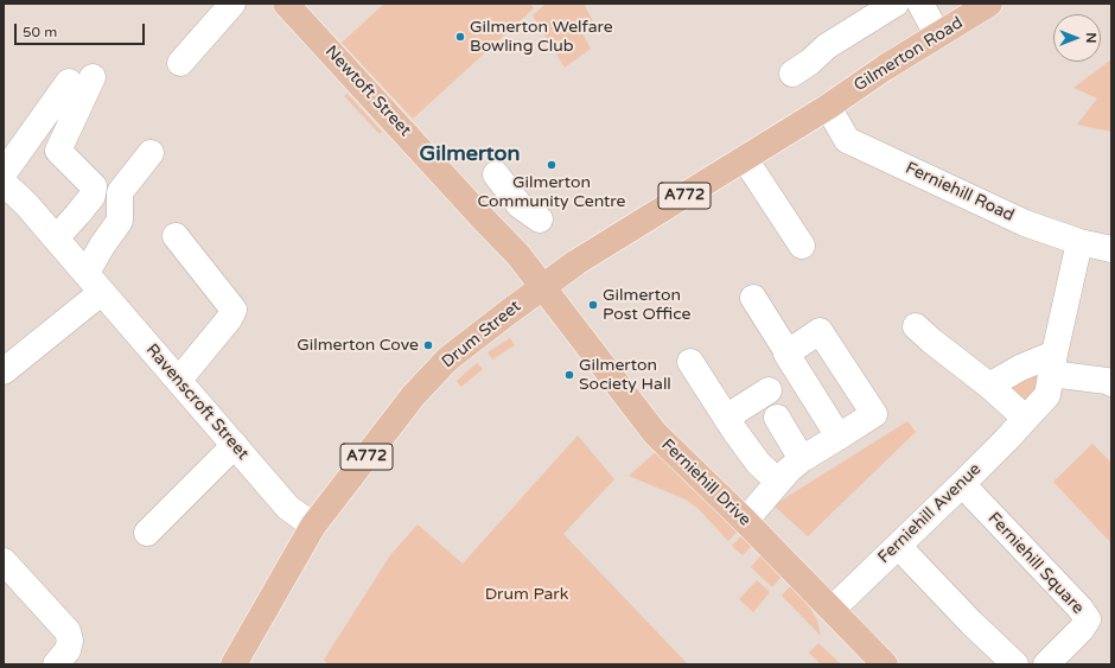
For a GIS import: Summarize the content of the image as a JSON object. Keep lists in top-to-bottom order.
{
  "streets": {
    "main road": [
      "Gilmerton Road",
      "Newtoft Street",
      "A772",
      "Drum Street",
      "Ferniehill Drive"
    ],
    "street": [
      "Ferniehill Road",
      "Ravenscroft Street",
      "Ferniehill Avenue",
      "Ferniehill Square"
    ]
  },
  "crossings": [
    ["Gilmerton Road", "Ferniehill Road"],
    ["Gilmerton Road", "Drum Street"],
    ["Newtoft Street", "Drum Street"],
    ["Newtoft Street", "Ferniehill Drive"],
    ["Ferniehill Road", "Drum Street"],
    ["Ferniehill Road", "Ferniehill Avenue"],
    ["Drum Street", "Ravenscroft Street"],
    ["Drum Street", "Ferniehill Drive"],
    ["Ferniehill Drive", "Ferniehill Avenue"],
    ["Ferniehill Avenue", "Ferniehill Square"]
  ],
  "districts": ["Gilmerton"],
  "parks": ["Drum Park"],
  "places": [
    "Gilmerton Welfare Bowling Club",
    "Gilmerton Community Centre",
    "Gilmerton Post Office",
    "Gilmerton Cove",
    "Gilmerton Society Hall"
  ],
  "scale_bar": "50 m",
  "north": "right"
}
